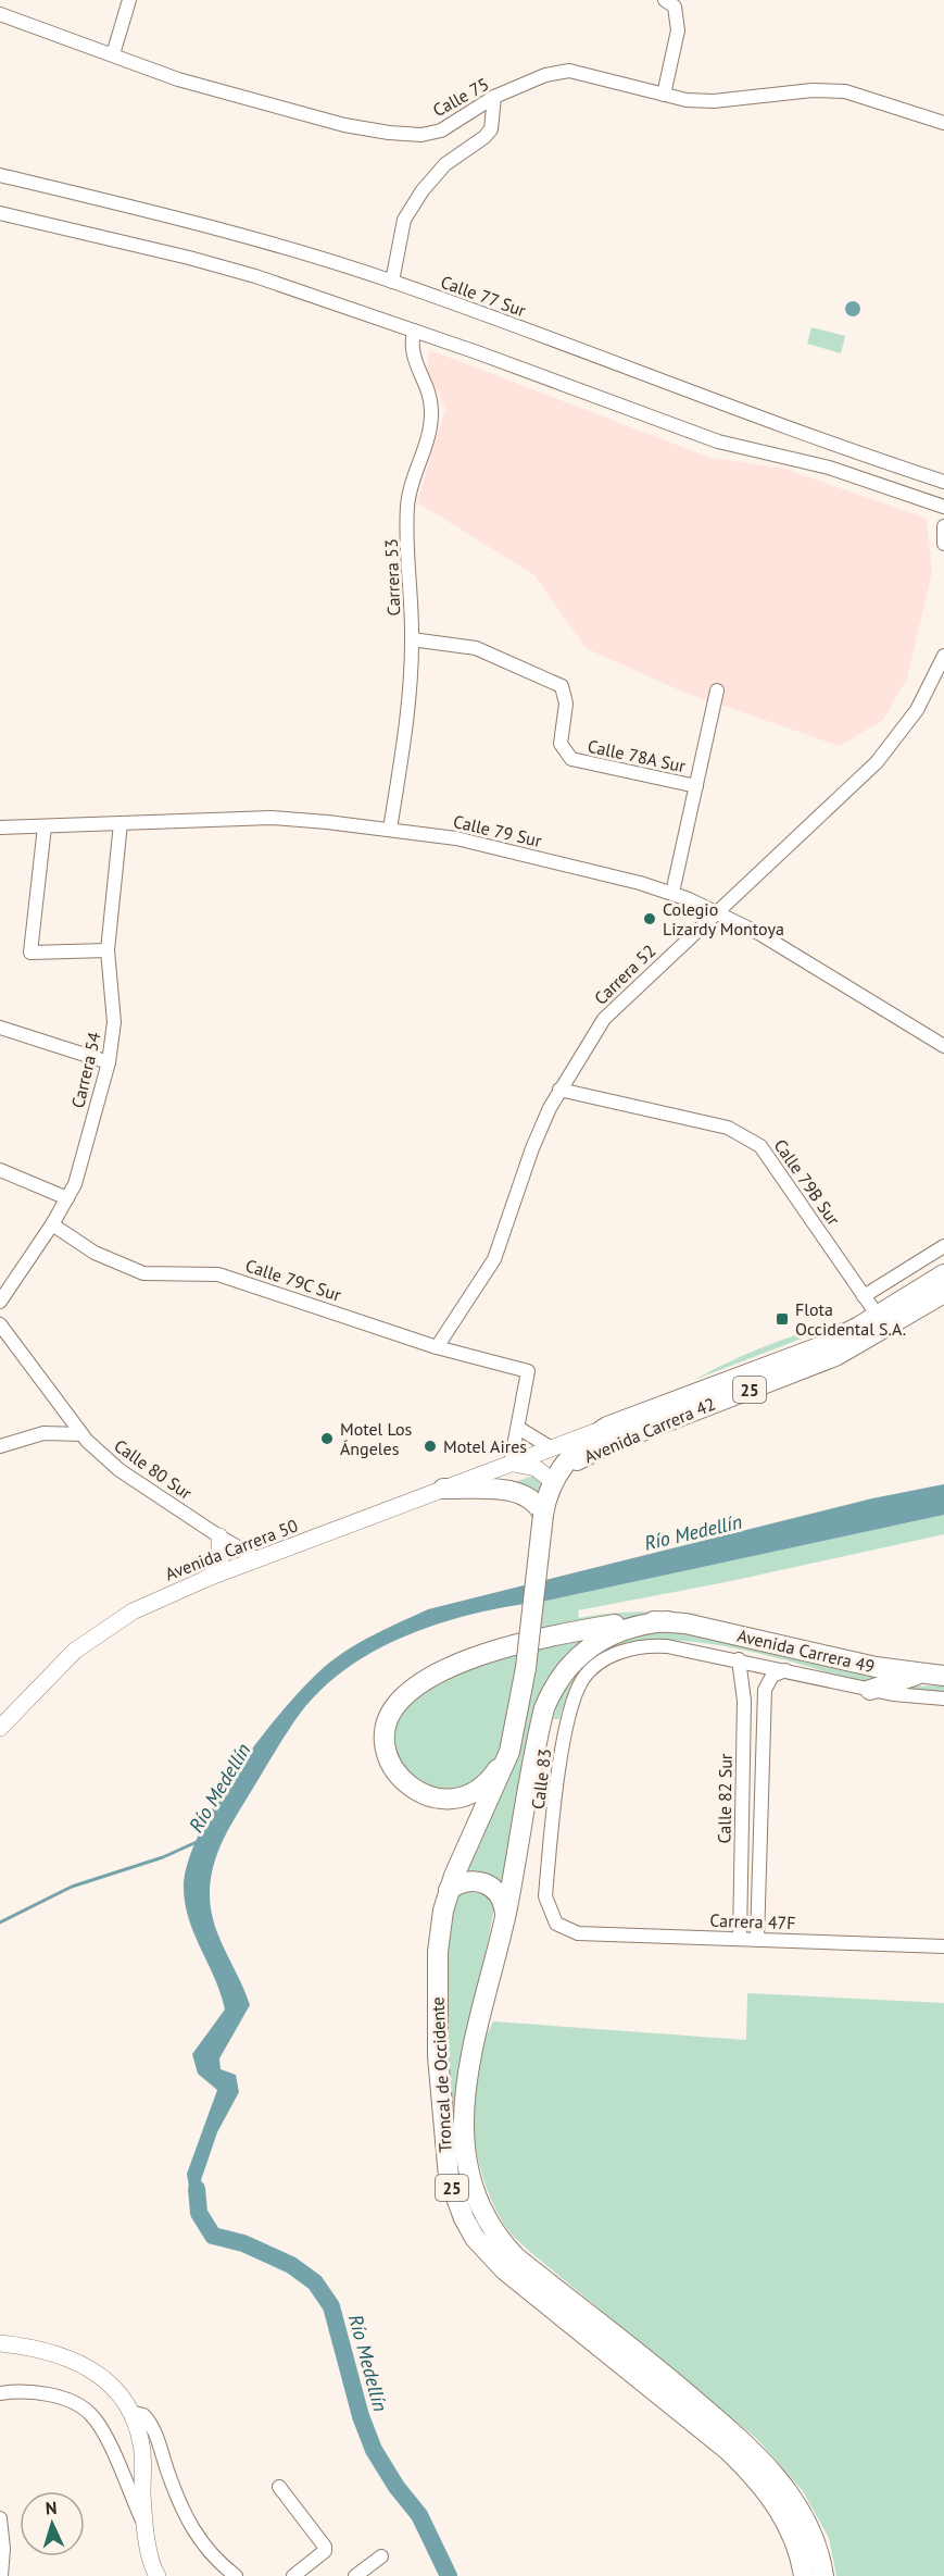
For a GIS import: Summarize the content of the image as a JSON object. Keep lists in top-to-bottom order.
{
  "streets": {
    "highway": [
      "25",
      "Avenida Carrera 42",
      "Avenida Carrera 49",
      "Troncal de Occidente"
    ],
    "main road": ["Avenida Carrera 50"],
    "street": [
      "Calle 75",
      "Calle 77 Sur",
      "Carrera 53",
      "Calle 78A Sur",
      "Calle 79 Sur",
      "Carrera 52",
      "Carrera 54",
      "Calle 79B Sur",
      "Calle 79C Sur",
      "Calle 80 Sur",
      "Calle 83",
      "Calle 82 Sur",
      "Carrera 47F"
    ]
  },
  "crossings": [
    ["Carrera 53", "Calle 78A Sur"],
    ["Carrera 53", "Calle 79 Sur"],
    ["Calle 79 Sur", "Carrera 52"],
    ["Calle 79 Sur", "Carrera 54"],
    ["Carrera 52", "Calle 79B Sur"],
    ["Carrera 52", "Calle 79C Sur"],
    ["Carrera 54", "Calle 79C Sur"],
    ["Calle 79B Sur", "Avenida Carrera 42"],
    ["Avenida Carrera 42", "Avenida Carrera 50"],
    ["Avenida Carrera 42", "Troncal de Occidente"],
    ["Calle 80 Sur", "Avenida Carrera 50"],
    ["Avenida Carrera 49", "Troncal de Occidente"],
    ["Calle 83", "Calle 82 Sur"],
    ["Calle 83", "Carrera 47F"],
    ["Calle 82 Sur", "Carrera 47F"]
  ],
  "water": ["Río Medellín"],
  "places": {
    "other": ["Colegio Lizardy Montoya", "Motel Los Ángeles", "Motel Aires"],
    "transit": ["Flota Occidental S.A."]
  },
  "north": "top"
}
